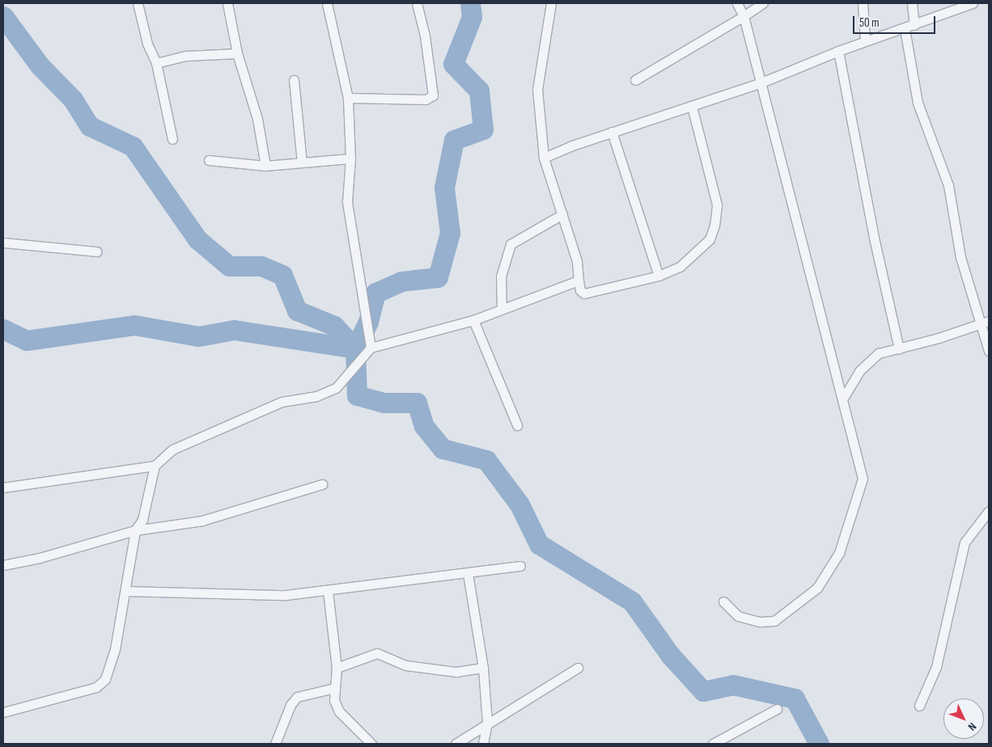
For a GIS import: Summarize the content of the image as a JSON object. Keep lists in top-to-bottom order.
{
  "scale_bar": "50 m",
  "north": "bottom right"
}
